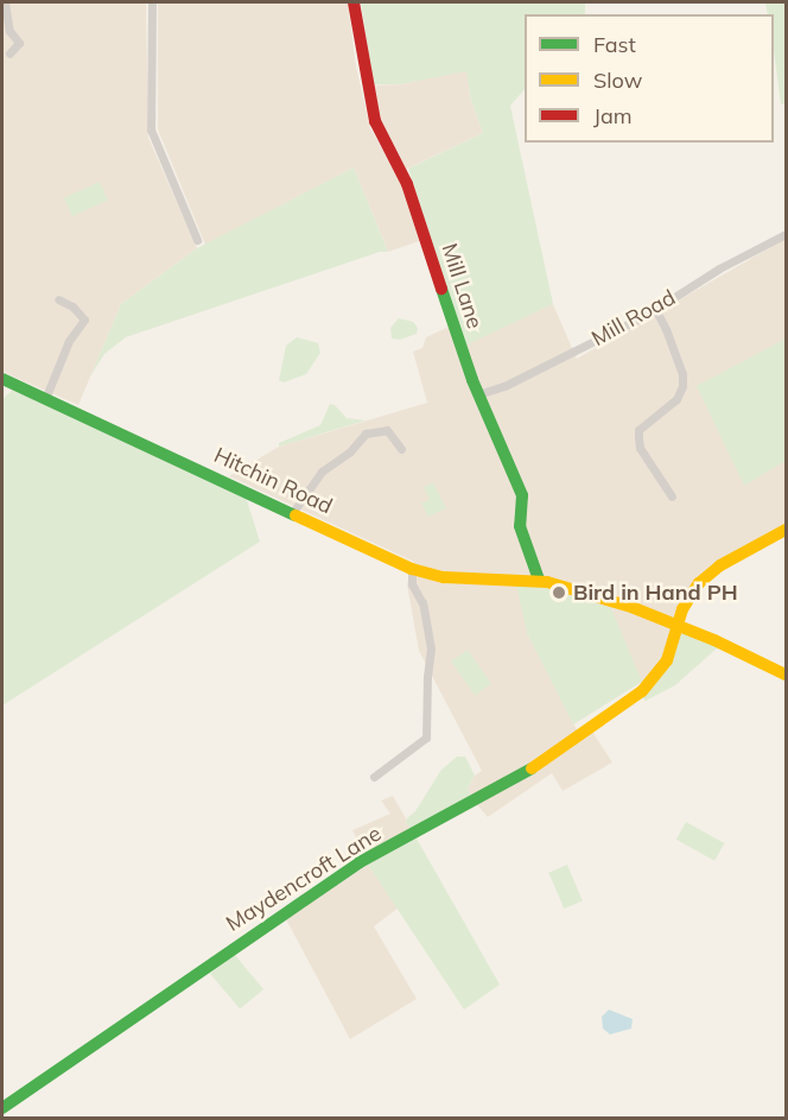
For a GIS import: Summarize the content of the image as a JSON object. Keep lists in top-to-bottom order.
{
  "streets": {
    "street": [
      "Mill Lane",
      "Mill Road",
      "Hitchin Road",
      "Maydencroft Lane"
    ]
  },
  "crossings": [
    ["Mill Lane", "Mill Road"],
    ["Mill Lane", "Hitchin Road"],
    ["Hitchin Road", "Maydencroft Lane"]
  ],
  "places": ["Bird in Hand PH"],
  "legend": ["Fast", "Slow", "Jam"]
}
